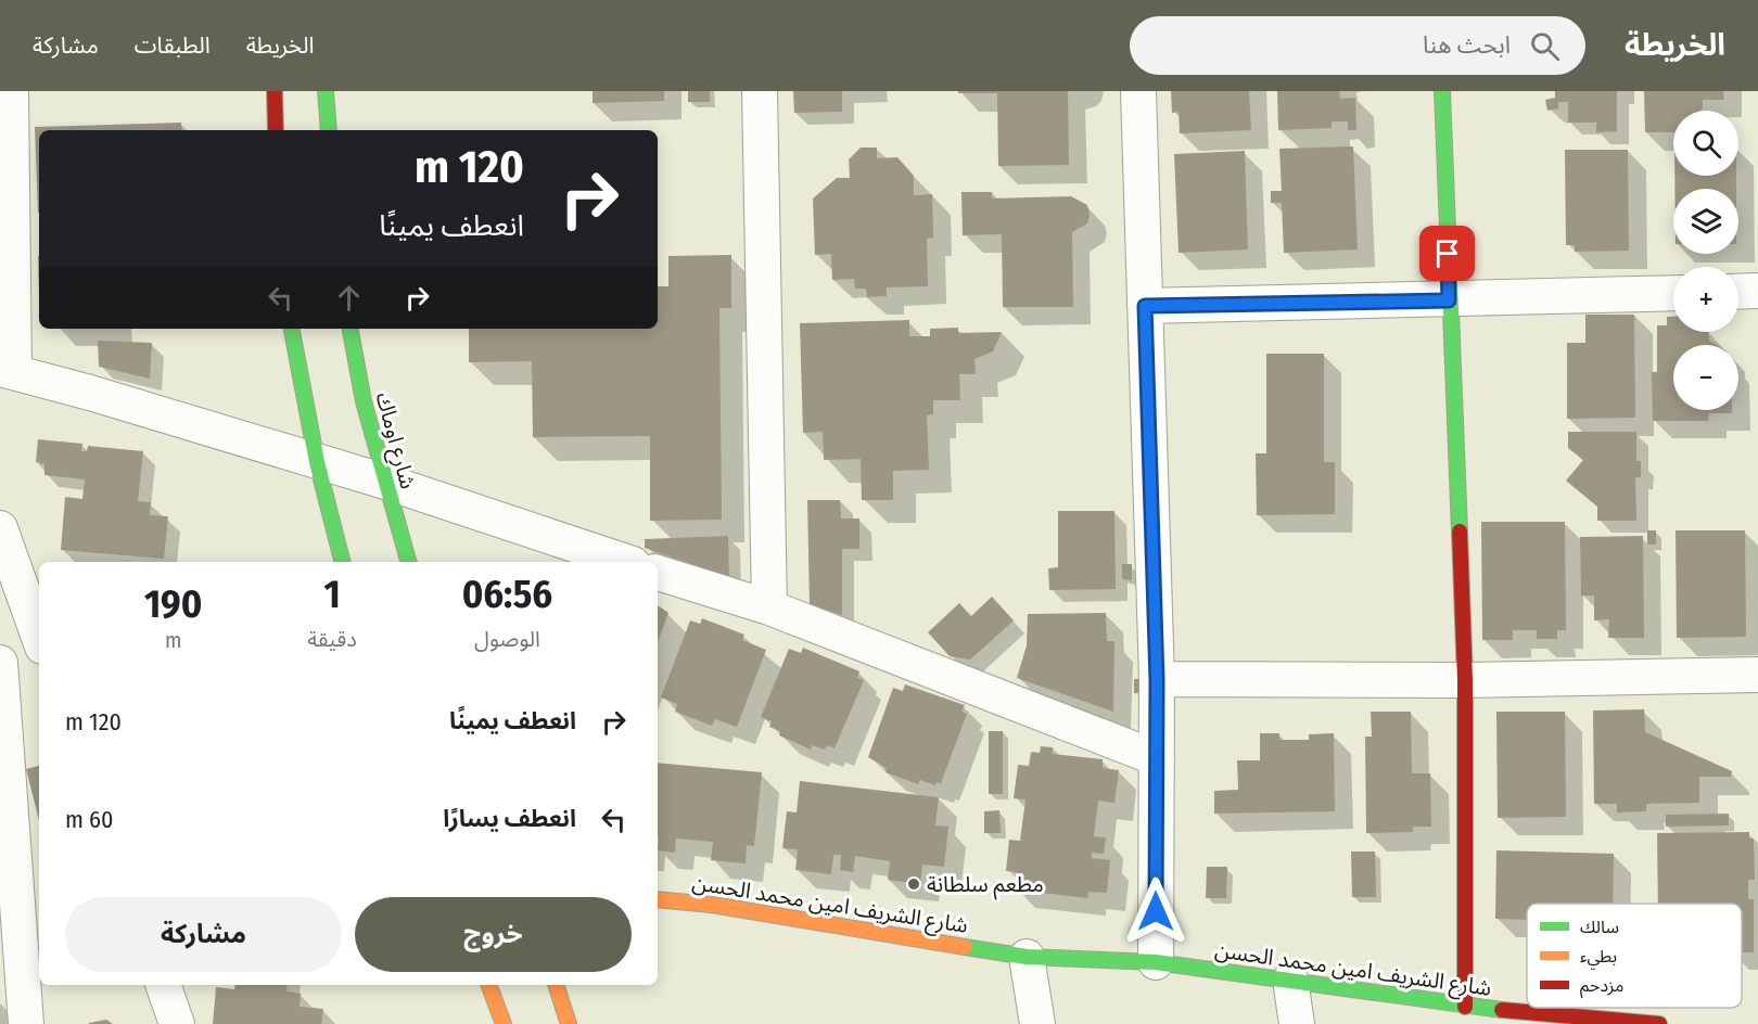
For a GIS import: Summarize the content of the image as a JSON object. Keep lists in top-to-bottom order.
{
  "streets": {
    "street": ["شارع اوماك", "شارع الشريف امين محمد الحسن"]
  },
  "places": ["مطعم سلطانة"],
  "legend": ["سالك", "بطيء", "مزدحم"],
  "page": {
    "header": "الخريطة",
    "search": "ابحث هنا",
    "nav": ["الخريطة", "الطبقات", "مشاركة"],
    "map_buttons": ["+", "−"],
    "turn": ["120 m", "انعطف يمينًا"],
    "eta": [
      "06:56",
      "الوصول",
      "1",
      "دقيقة",
      "190",
      "m"
    ],
    "list": [
      {
        "name": "انعطف يمينًا",
        "value": "120 m"
      },
      {
        "name": "انعطف يسارًا",
        "value": "60 m"
      }
    ],
    "buttons": ["خروج", "مشاركة"]
  }
}
